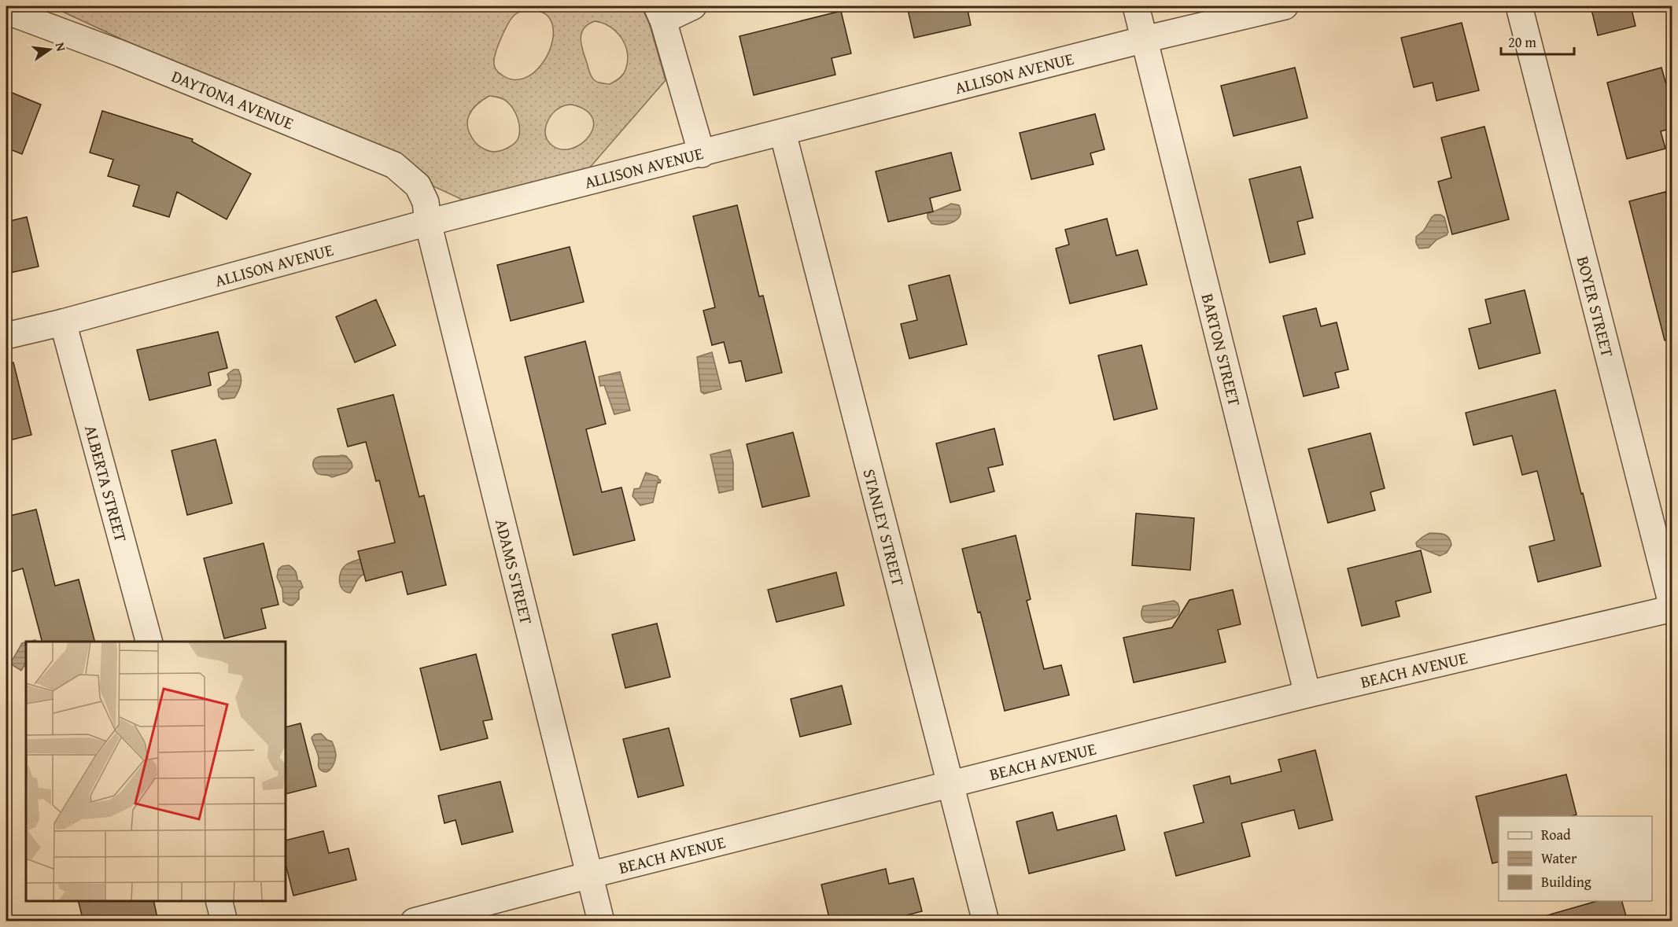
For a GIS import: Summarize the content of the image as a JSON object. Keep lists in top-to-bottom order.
{
  "streets": {
    "street": [
      "ALLISON AVENUE",
      "DAYTONA AVENUE",
      "BOYER STREET",
      "BARTON STREET",
      "ALBERTA STREET",
      "STANLEY STREET",
      "ADAMS STREET",
      "BEACH AVENUE"
    ]
  },
  "crossings": [
    ["ALLISON AVENUE", "DAYTONA AVENUE"],
    ["ALLISON AVENUE", "BARTON STREET"],
    ["ALLISON AVENUE", "ALBERTA STREET"],
    ["ALLISON AVENUE", "STANLEY STREET"],
    ["ALLISON AVENUE", "ADAMS STREET"],
    ["DAYTONA AVENUE", "ADAMS STREET"],
    ["BOYER STREET", "BEACH AVENUE"],
    ["BARTON STREET", "BEACH AVENUE"],
    ["STANLEY STREET", "BEACH AVENUE"],
    ["ADAMS STREET", "BEACH AVENUE"]
  ],
  "legend": ["Road", "Water", "Building"],
  "scale_bar": "20 m",
  "north": "right"
}
